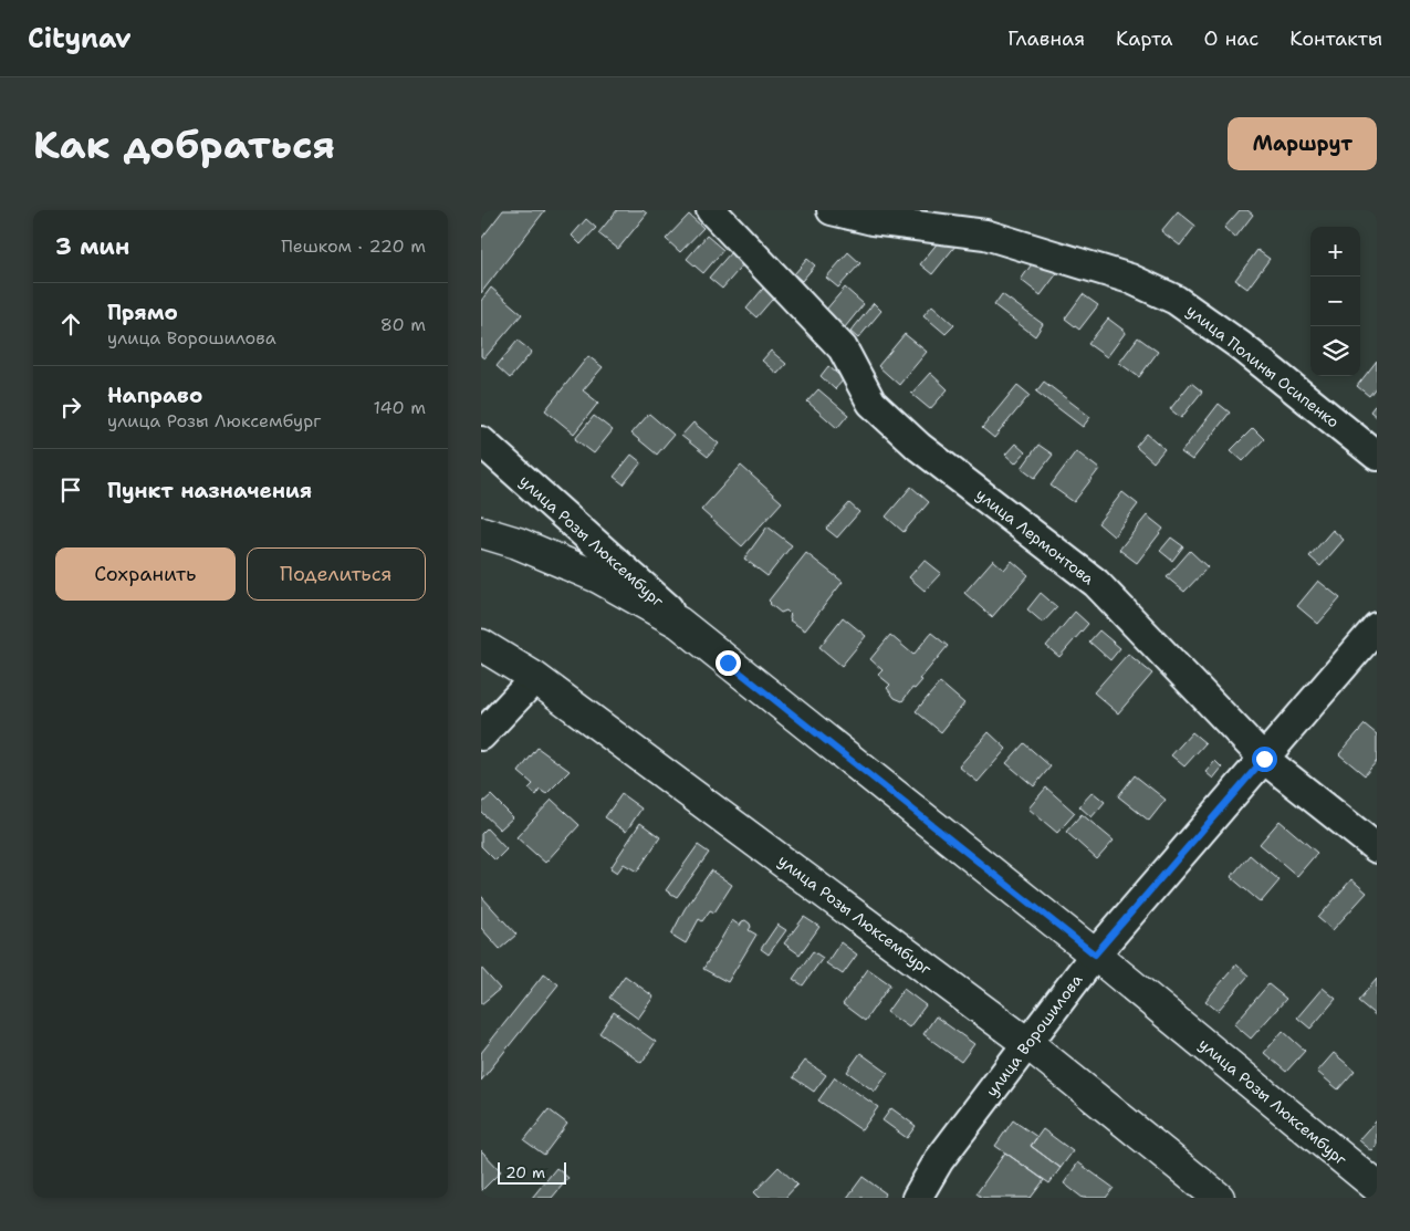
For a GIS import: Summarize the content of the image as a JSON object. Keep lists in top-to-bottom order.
{
  "streets": {
    "main road": ["улица Розы Люксембург"],
    "street": ["улица Полины Осипенко", "улица Лермонтова", "улица Ворошилова"]
  },
  "crossings": [
    ["улица Лермонтова", "улица Ворошилова"],
    ["улица Розы Люксембург", "улица Ворошилова"]
  ],
  "scale_bar": "20 m",
  "page": {
    "header": "Citynav",
    "nav": [
      "Главная",
      "Карта",
      "О нас",
      "Контакты"
    ],
    "buttons": [
      "Маршрут",
      ["Сохранить", "Поделиться"]
    ],
    "title": "Как добраться",
    "heading": ["3 мин", "Пешком · 220 m"],
    "map_buttons": ["+", "−"],
    "list": [
      ["Прямо", "улица Ворошилова", "80 m"],
      ["Направо", "улица Розы Люксембург", "140 m"],
      "Пункт назначения"
    ],
    "scale": "20 m"
  }
}
